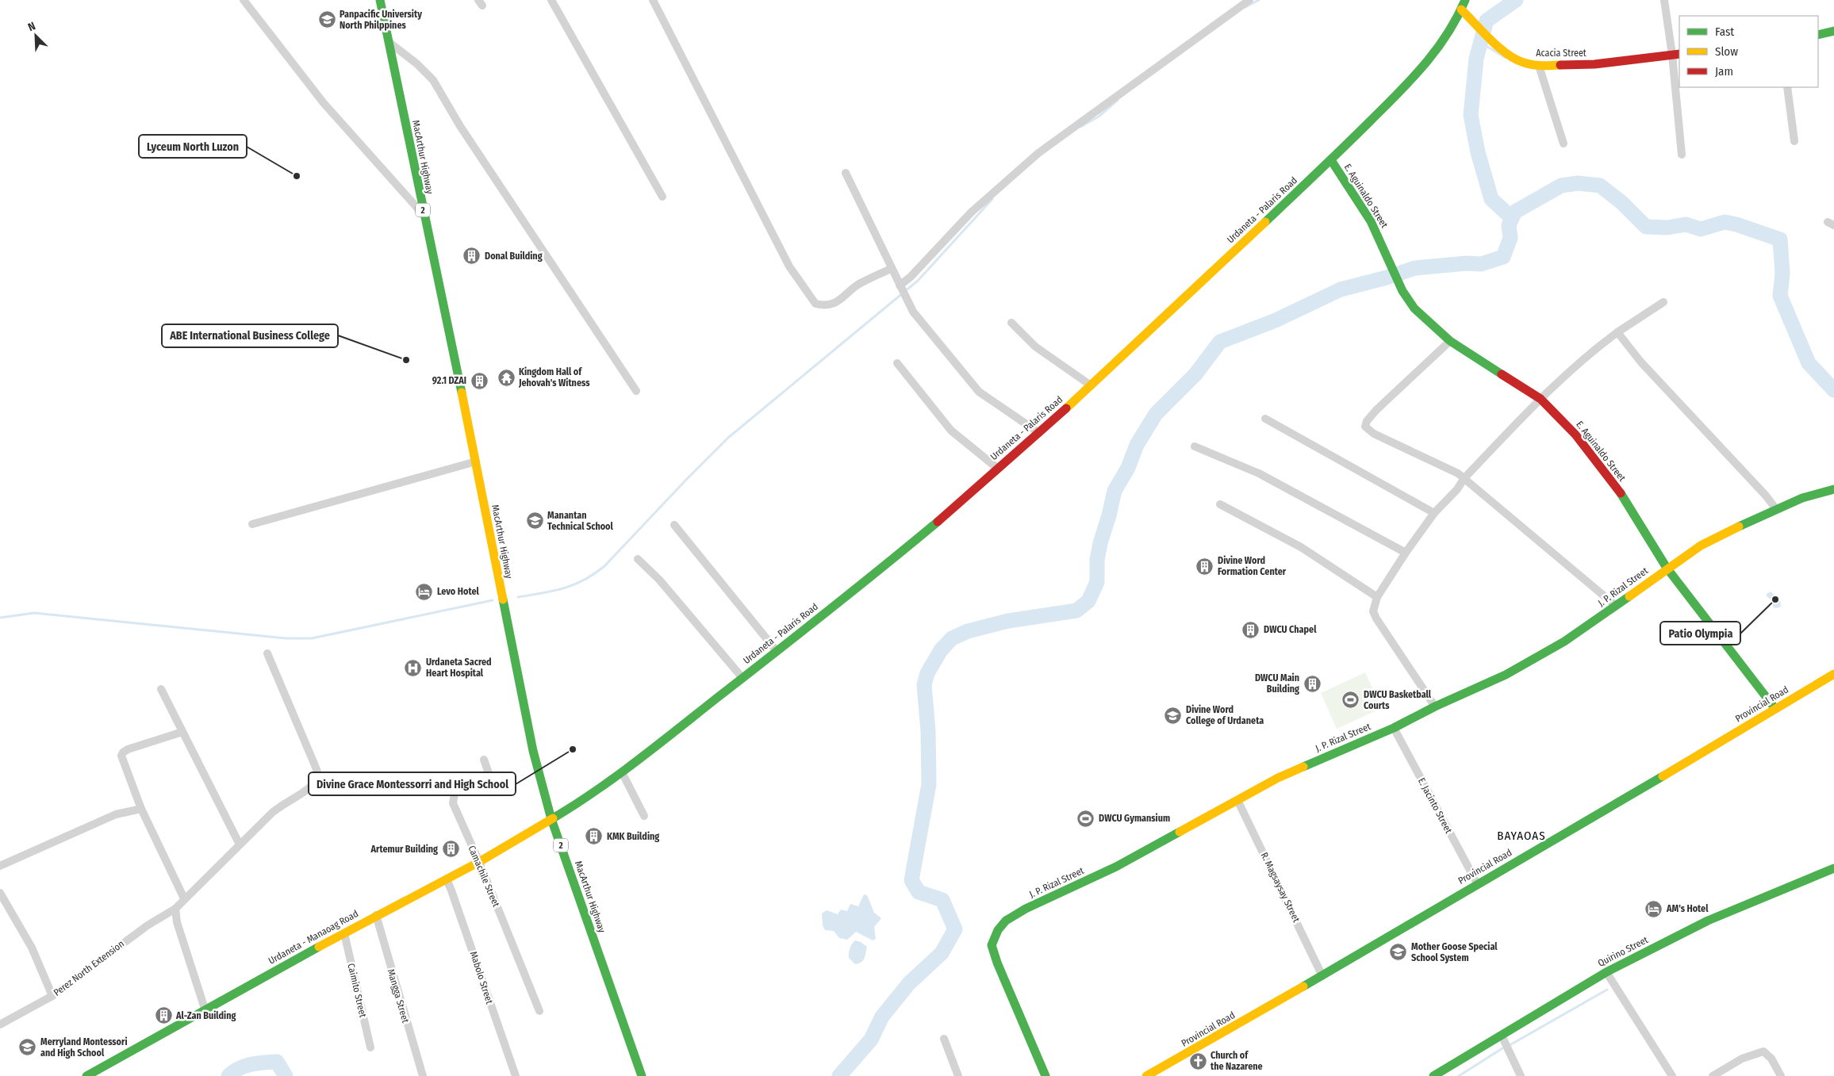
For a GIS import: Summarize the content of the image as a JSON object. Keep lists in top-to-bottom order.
{
  "streets": {
    "main road": [
      "Acacia Street",
      "MacArthur Highway",
      "E. Aguinaldo Street",
      "2",
      "Urdaneta - Palaris Road",
      "J. P. Rizal Street",
      "Provincial Road",
      "Urdaneta - Manaoag Road",
      "Quirino Street"
    ],
    "street": [
      "E. Jacinto Street",
      "Camachile Street",
      "R. Magsaysay Street",
      "Perez North Extension",
      "Mabolo Street",
      "Caimito Street",
      "Mangga Street"
    ]
  },
  "crossings": [
    ["Acacia Street", "Urdaneta - Palaris Road"],
    ["MacArthur Highway", "Urdaneta - Palaris Road"],
    ["MacArthur Highway", "Urdaneta - Manaoag Road"],
    ["E. Aguinaldo Street", "Urdaneta - Palaris Road"],
    ["E. Aguinaldo Street", "J. P. Rizal Street"],
    ["E. Aguinaldo Street", "Provincial Road"],
    ["Urdaneta - Palaris Road", "Urdaneta - Manaoag Road"],
    ["J. P. Rizal Street", "E. Jacinto Street"],
    ["J. P. Rizal Street", "R. Magsaysay Street"],
    ["Provincial Road", "E. Jacinto Street"],
    ["Provincial Road", "R. Magsaysay Street"],
    ["Camachile Street", "Urdaneta - Manaoag Road"],
    ["Urdaneta - Manaoag Road", "Mabolo Street"],
    ["Urdaneta - Manaoag Road", "Caimito Street"],
    ["Urdaneta - Manaoag Road", "Mangga Street"]
  ],
  "districts": ["BAYAOAS"],
  "places": {
    "school or university": [
      "Panpacific University North Philppines",
      "Manantan Technical School",
      "Divine Word College of Urdaneta",
      "Mother Goose Special School System",
      "Merryland Montessori and High School"
    ],
    "other": [
      "Lyceum North Luzon",
      "ABE International Business College",
      "Patio Olympia",
      "Divine Grace Montessorri and High School"
    ],
    "building": [
      "Donal Building",
      "92.1 DZAI",
      "Divine Word Formation Center",
      "DWCU Chapel",
      "DWCU Main Building",
      "KMK Building",
      "Artemur Building",
      "Al-Zan Building"
    ],
    "temple": ["Kingdom Hall of Jehovah's Witness"],
    "hotel": ["Levo Hotel", "AM's Hotel"],
    "hospital": ["Urdaneta Sacred Heart Hospital"],
    "sports": ["DWCU Basketball Courts", "DWCU Gymansium"],
    "church": ["Church of the Nazarene"]
  },
  "legend": ["Fast", "Slow", "Jam"],
  "north": "top left"
}
